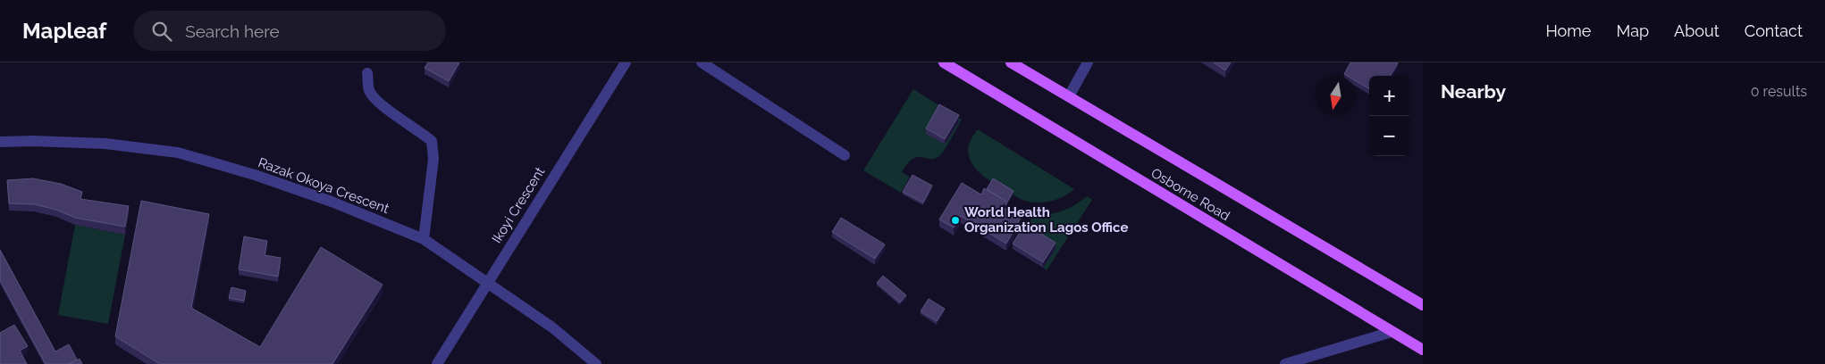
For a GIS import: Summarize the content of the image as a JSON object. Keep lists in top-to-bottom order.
{
  "streets": {
    "main road": ["Osborne Road"],
    "street": ["Razak Okoya Crescent", "Ikoyi Crescent"]
  },
  "crossings": [
    ["Razak Okoya Crescent", "Ikoyi Crescent"]
  ],
  "places": ["World Health Organization Lagos Office"],
  "north": "bottom",
  "page": {
    "header": "Mapleaf",
    "search": "Search here",
    "nav": [
      "Home",
      "Map",
      "About",
      "Contact"
    ],
    "heading": ["Nearby", "0 results"],
    "map_buttons": ["+", "−"]
  }
}
